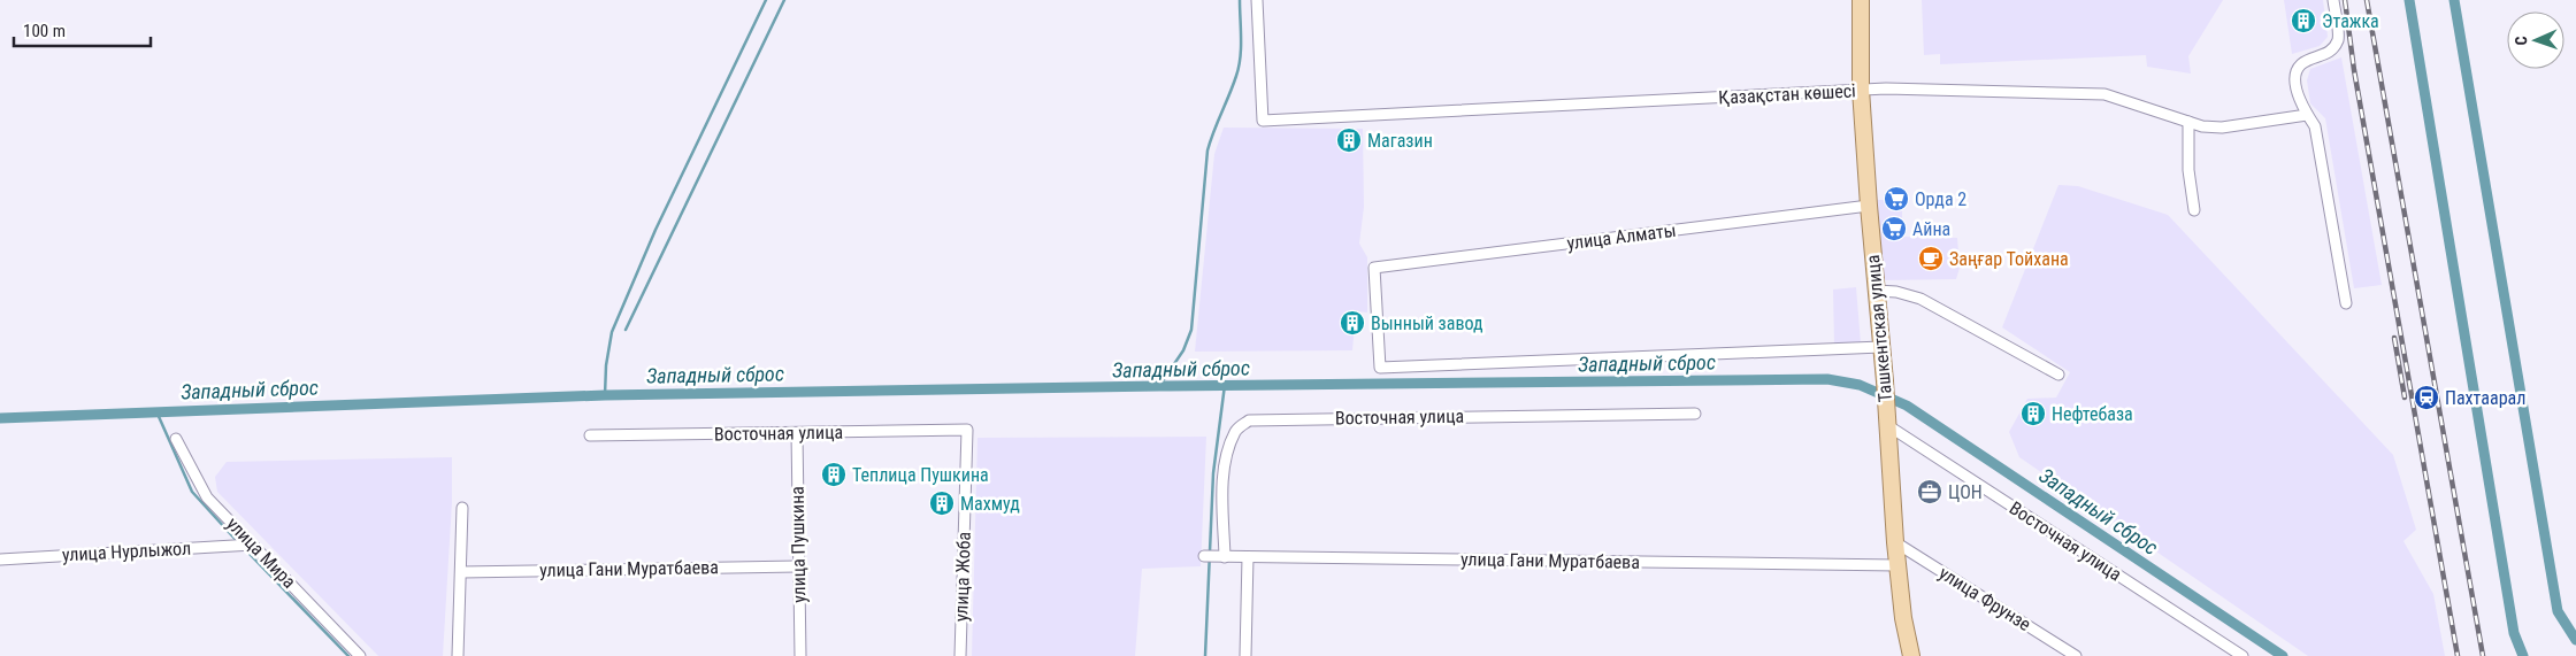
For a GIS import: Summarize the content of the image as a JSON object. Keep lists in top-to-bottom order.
{
  "streets": {
    "main road": ["Ташкентская улица"],
    "street": [
      "Қазақстан көшесі",
      "улица Алматы",
      "Восточная улица",
      "улица Пушкина",
      "улица Нурлыжол",
      "улица Мира",
      "улица Гани Муратбаева",
      "улица Жоба",
      "улица Фрунзе"
    ]
  },
  "crossings": [
    ["Қазақстан көшесі", "Ташкентская улица"],
    ["улица Алматы", "Ташкентская улица"],
    ["Ташкентская улица", "Восточная улица"],
    ["Ташкентская улица", "улица Гани Муратбаева"],
    ["Ташкентская улица", "улица Фрунзе"],
    ["Восточная улица", "улица Пушкина"],
    ["Восточная улица", "улица Гани Муратбаева"],
    ["Восточная улица", "улица Жоба"],
    ["улица Пушкина", "улица Гани Муратбаева"],
    ["улица Нурлыжол", "улица Мира"]
  ],
  "water": ["Западный сброс"],
  "places": {
    "building": [
      "Этажка",
      "Магазин",
      "Вынный завод",
      "Нефтебаза",
      "Теплица Пушкина",
      "Махмуд"
    ],
    "supermarket": ["Орда 2", "Айна"],
    "cafe": ["Заңғар Тойхана"],
    "station": ["Пахтаарал"],
    "office": ["ЦОН"]
  },
  "scale_bar": "100 m",
  "north": "left"
}
